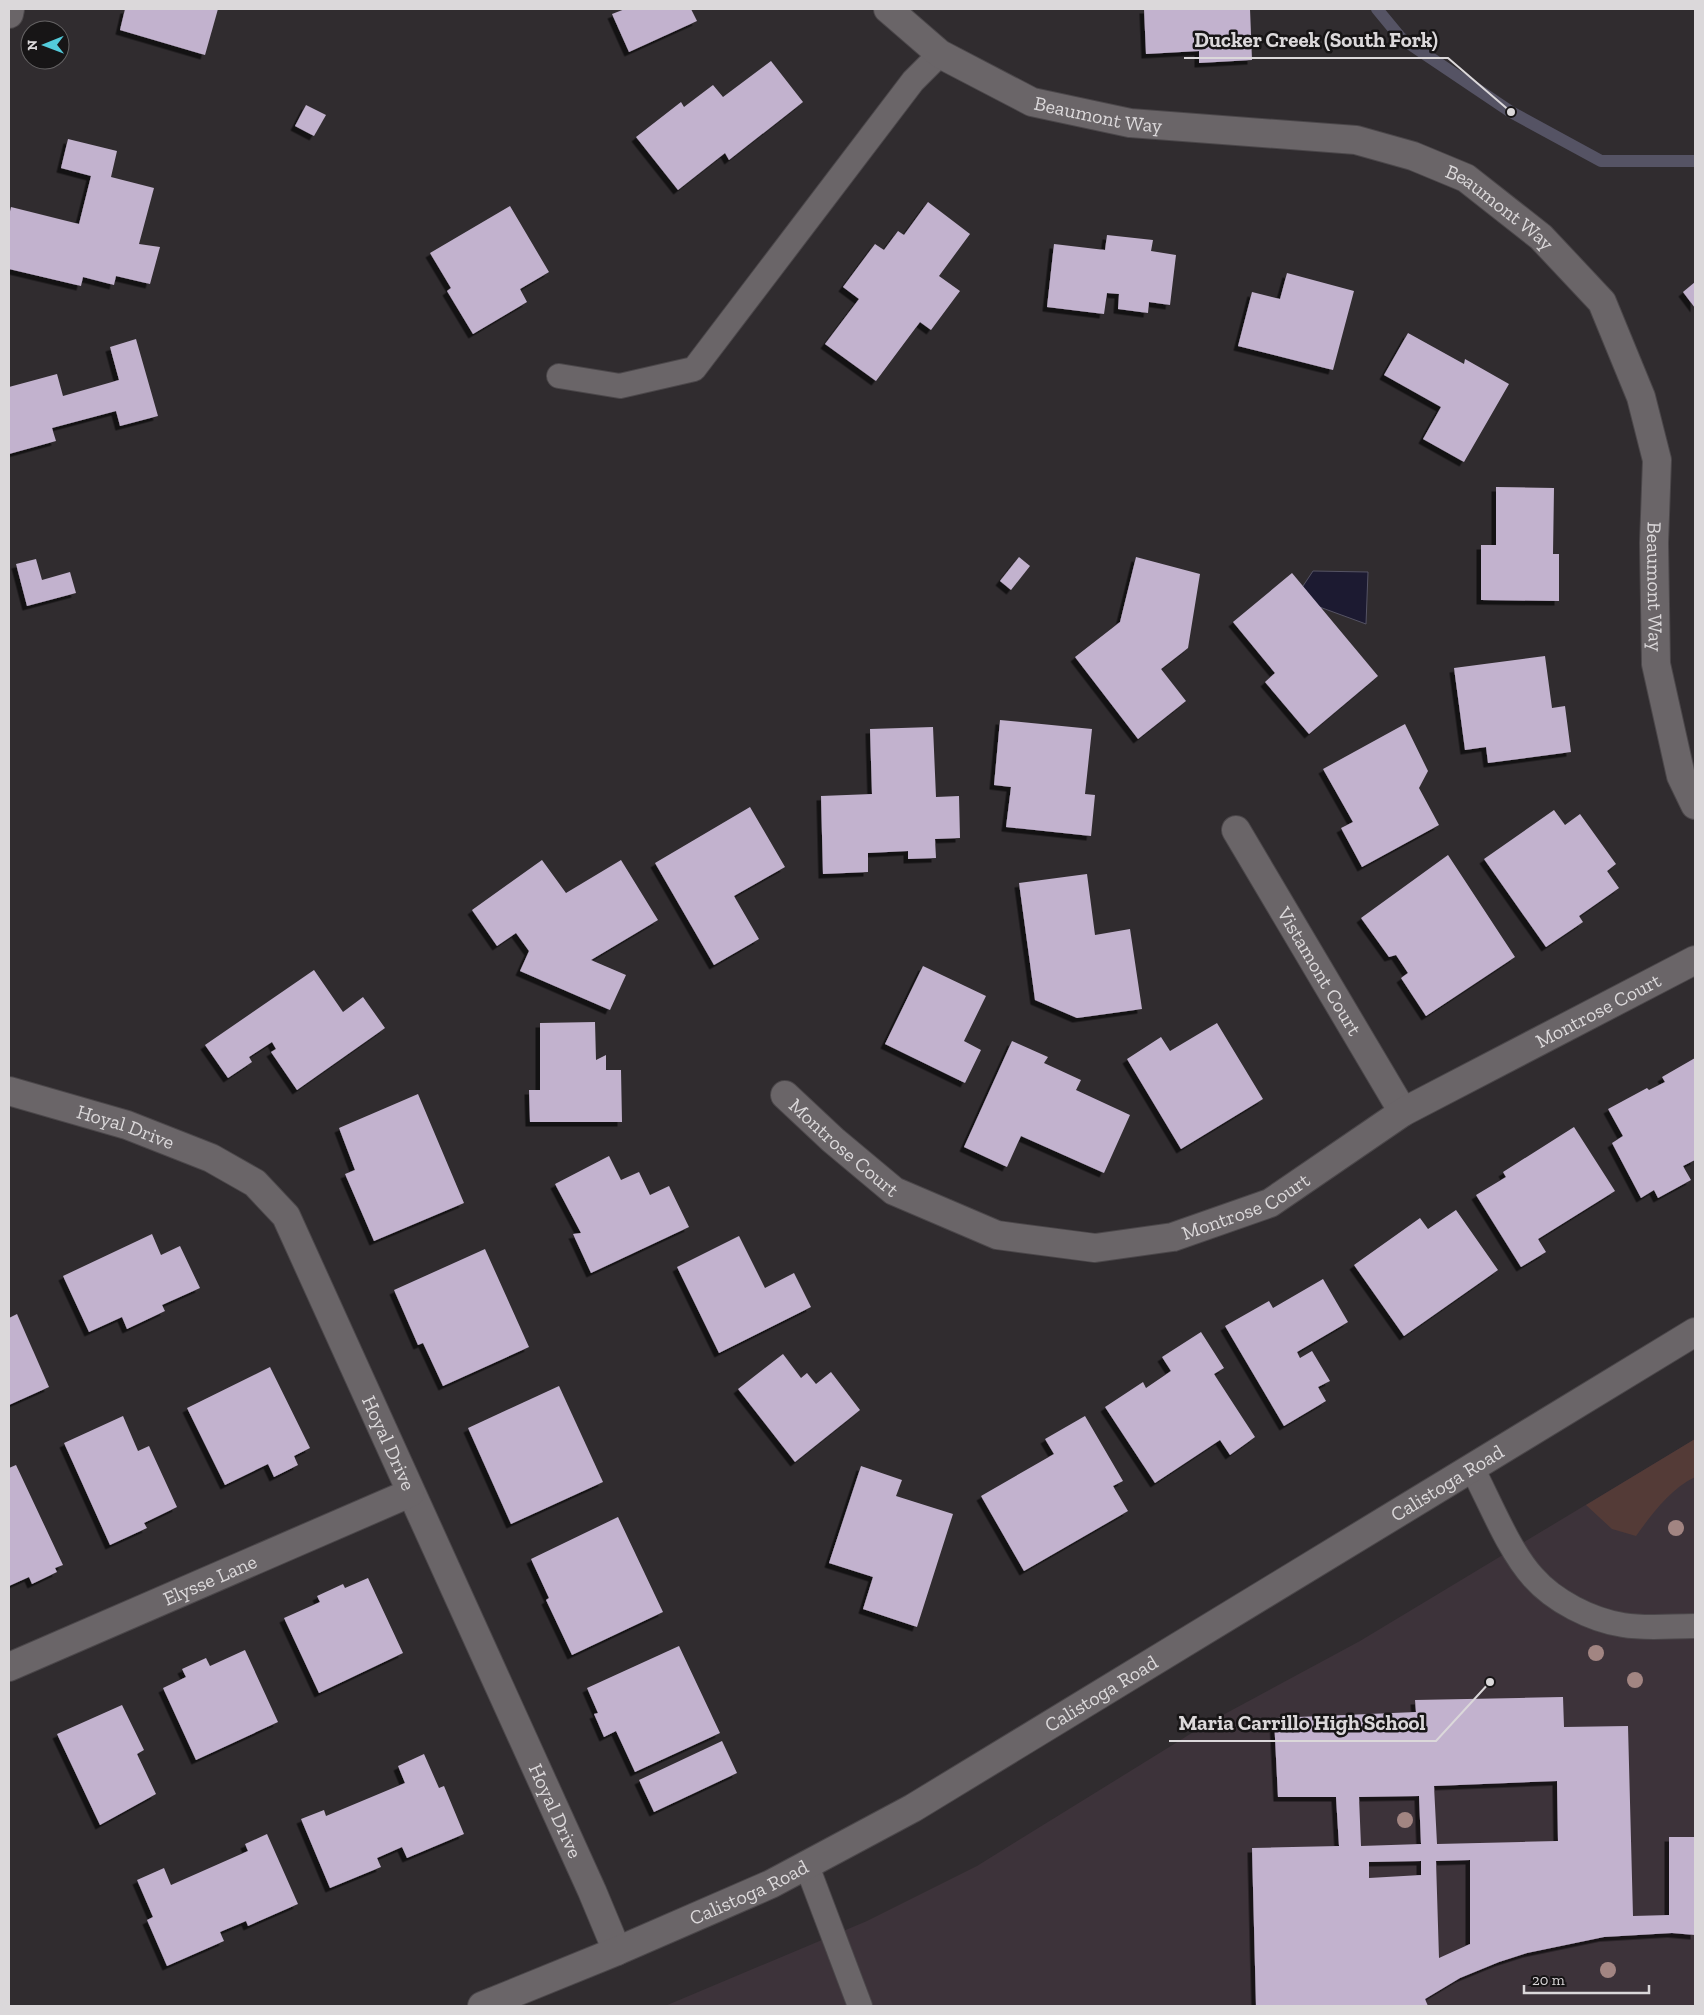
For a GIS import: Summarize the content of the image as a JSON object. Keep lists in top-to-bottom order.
{
  "streets": {
    "street": [
      "Beaumont Way",
      "Vistamont Court",
      "Montrose Court",
      "Hoyal Drive",
      "Calistoga Road",
      "Elysse Lane"
    ]
  },
  "crossings": [
    ["Vistamont Court", "Montrose Court"],
    ["Hoyal Drive", "Calistoga Road"],
    ["Hoyal Drive", "Elysse Lane"]
  ],
  "places": ["Ducker Creek (South Fork)", "Maria Carrillo High School"],
  "scale_bar": "20 m",
  "north": "left"
}
